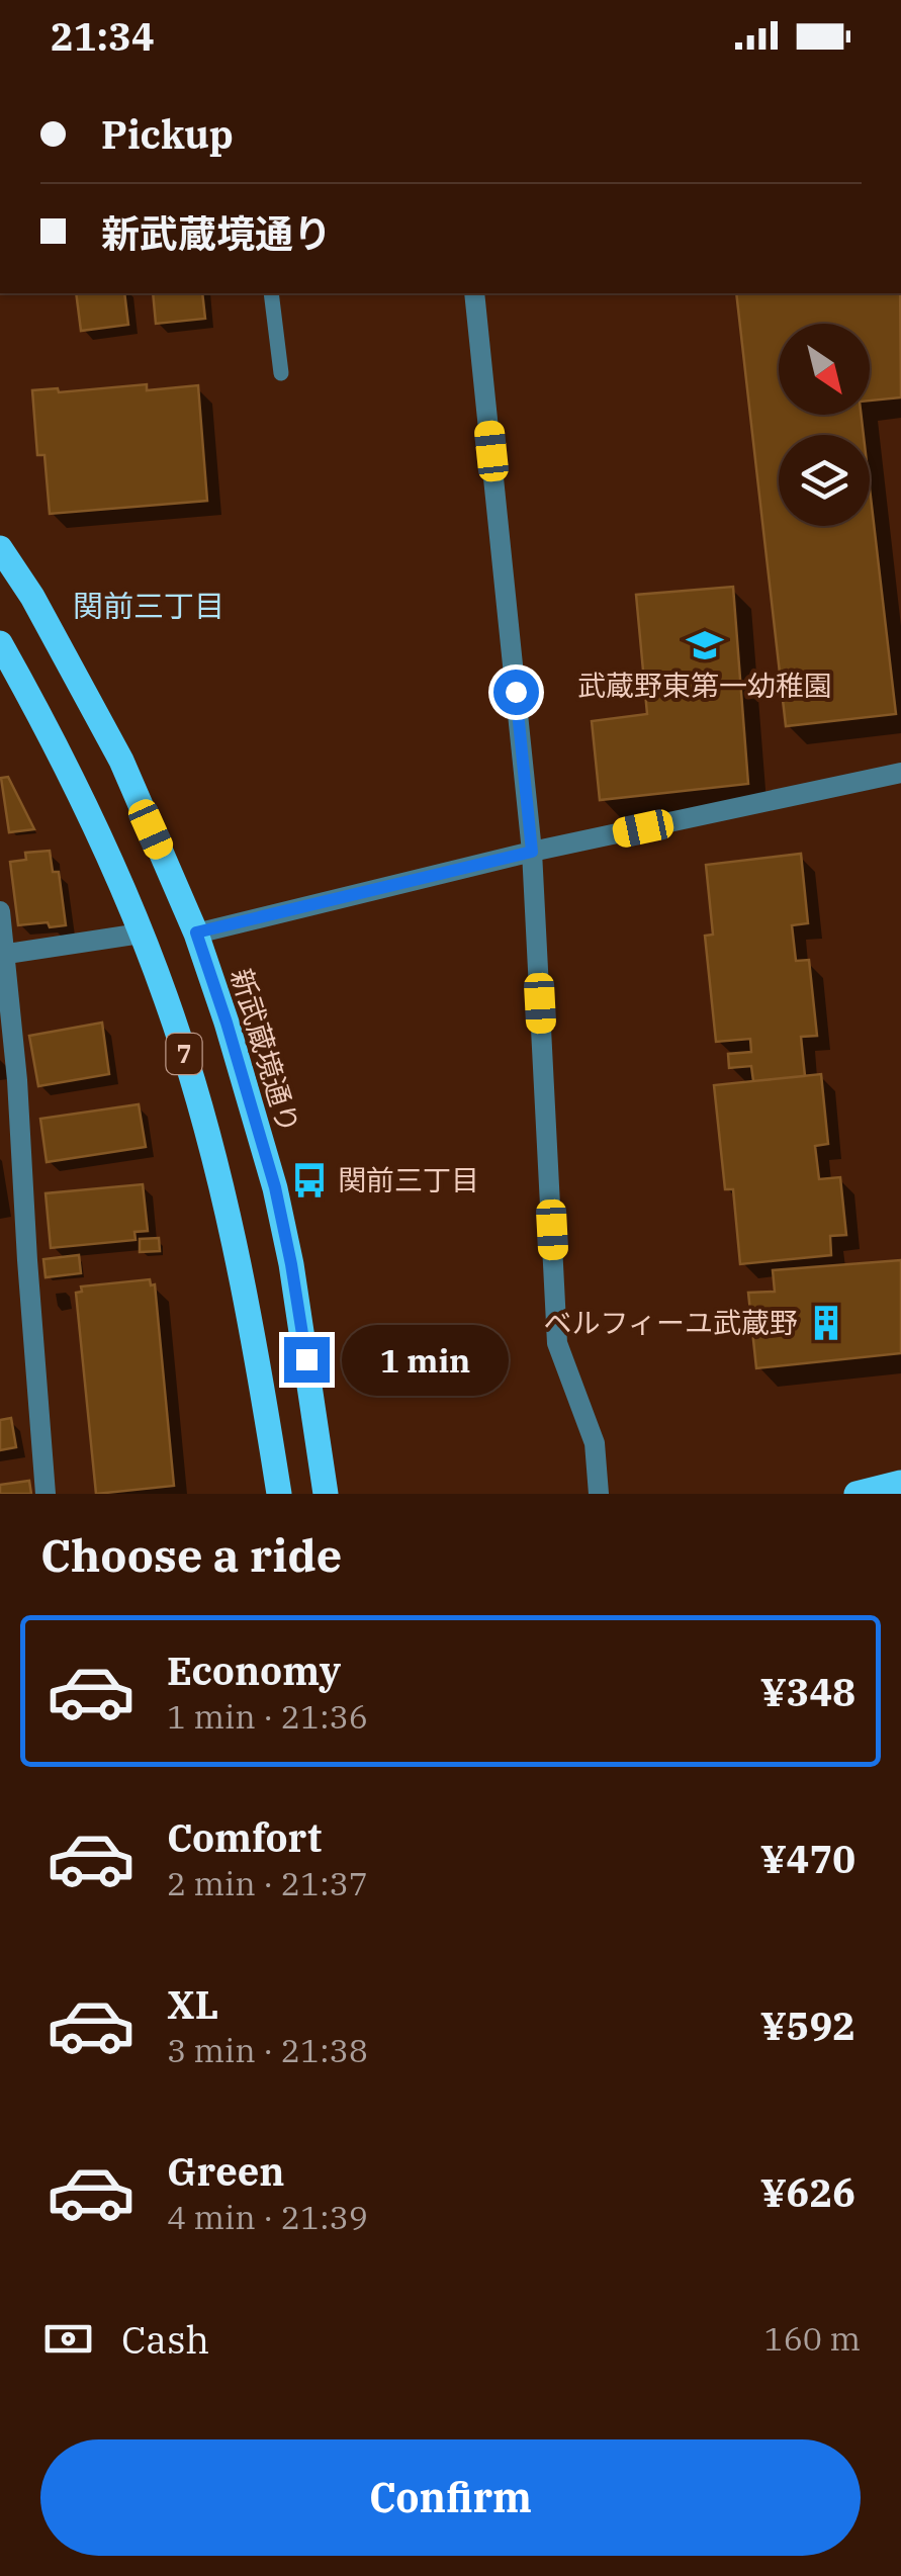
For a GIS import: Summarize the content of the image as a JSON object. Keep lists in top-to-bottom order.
{
  "streets": {
    "main road": ["新武蔵境通り", "7"]
  },
  "districts": ["関前三丁目"],
  "places": {
    "school or university": ["武蔵野東第一幼稚園"],
    "bus stop": ["関前三丁目"],
    "building": ["ベルフィーユ武蔵野"]
  },
  "north": "bottom right",
  "page": {
    "status": "21:34",
    "banner": ["Pickup", "新武蔵境通り"],
    "bubble": "1 min",
    "heading": "Choose a ride",
    "list": [
      {
        "name": "Economy",
        "note": "1 min · 21:36",
        "value": "¥348"
      },
      {
        "name": "Comfort",
        "note": "2 min · 21:37",
        "value": "¥470"
      },
      {
        "name": "XL",
        "note": "3 min · 21:38",
        "value": "¥592"
      },
      {
        "name": "Green",
        "note": "4 min · 21:39",
        "value": "¥626"
      }
    ],
    "pay": ["Cash", "160 m"],
    "buttons": "Confirm"
  }
}
